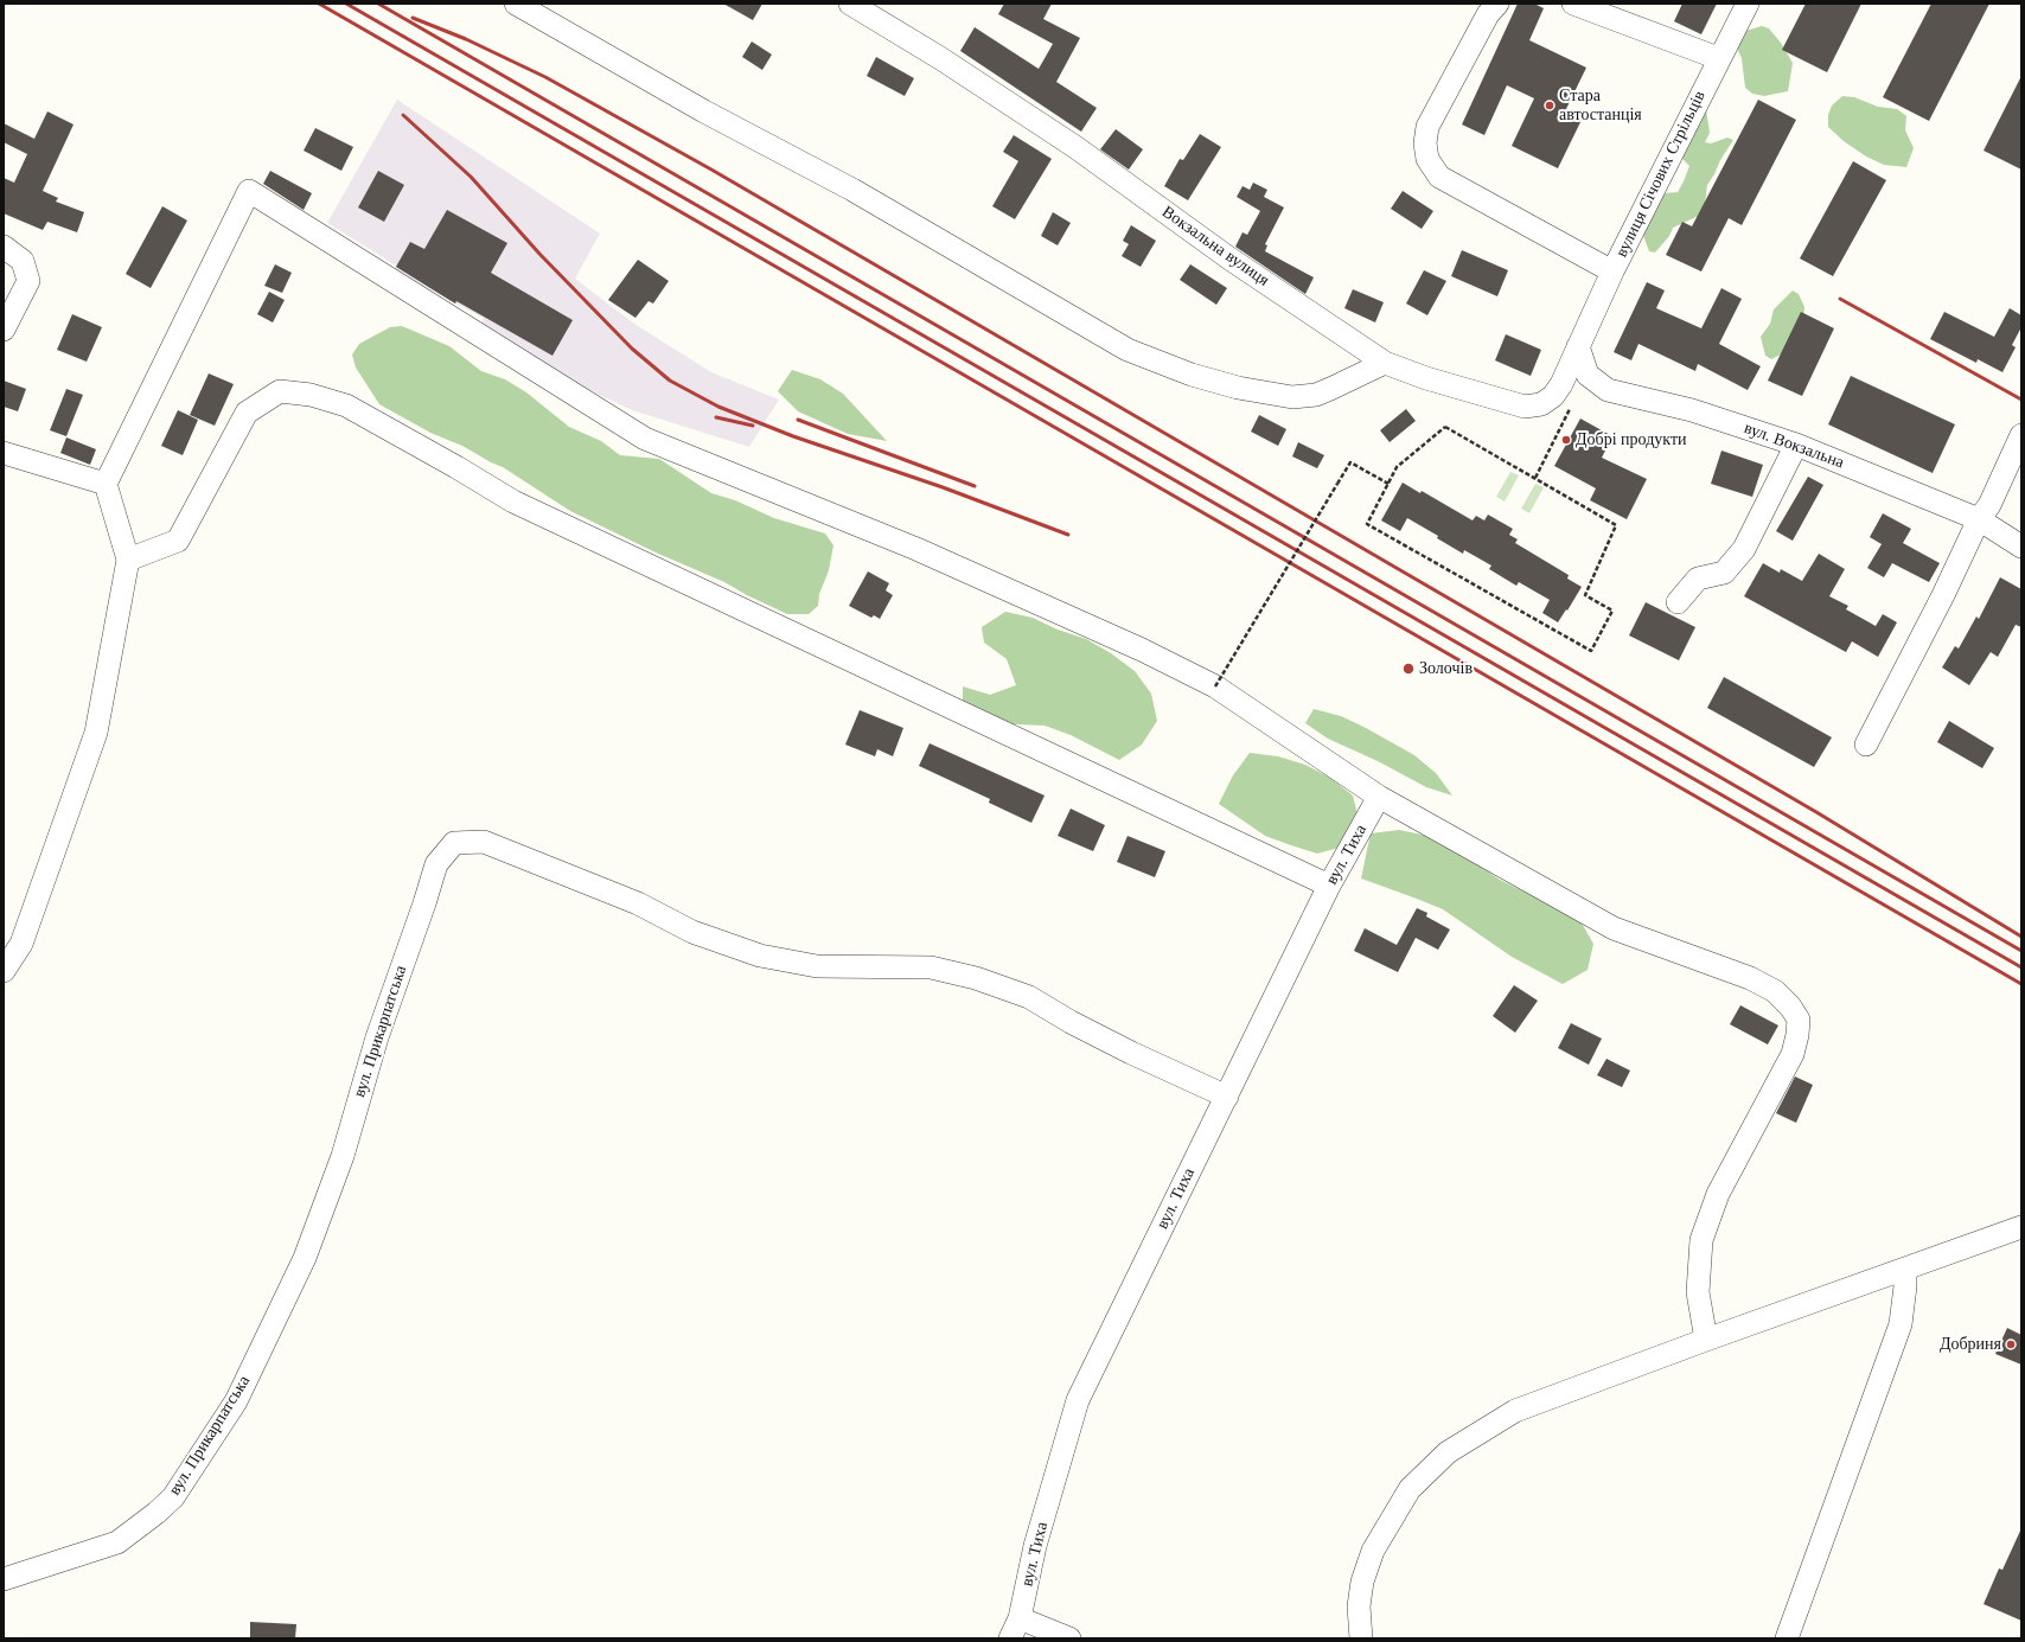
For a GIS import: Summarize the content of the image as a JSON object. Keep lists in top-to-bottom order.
{
  "streets": {
    "street": [
      "вулиця Січових Стрільців",
      "Вокзальна вулиця",
      "вул. Вокзальна",
      "вул. Тиха",
      "вул. Прикарпатська"
    ]
  },
  "crossings": [
    ["вулиця Січових Стрільців", "Вокзальна вулиця"],
    ["вулиця Січових Стрільців", "вул. Вокзальна"],
    ["Вокзальна вулиця", "вул. Вокзальна"],
    ["вул. Тиха", "вул. Прикарпатська"]
  ],
  "places": [
    "Стара автостанція",
    "Добрі продукти",
    "Золочів",
    "Добриня"
  ]
}
